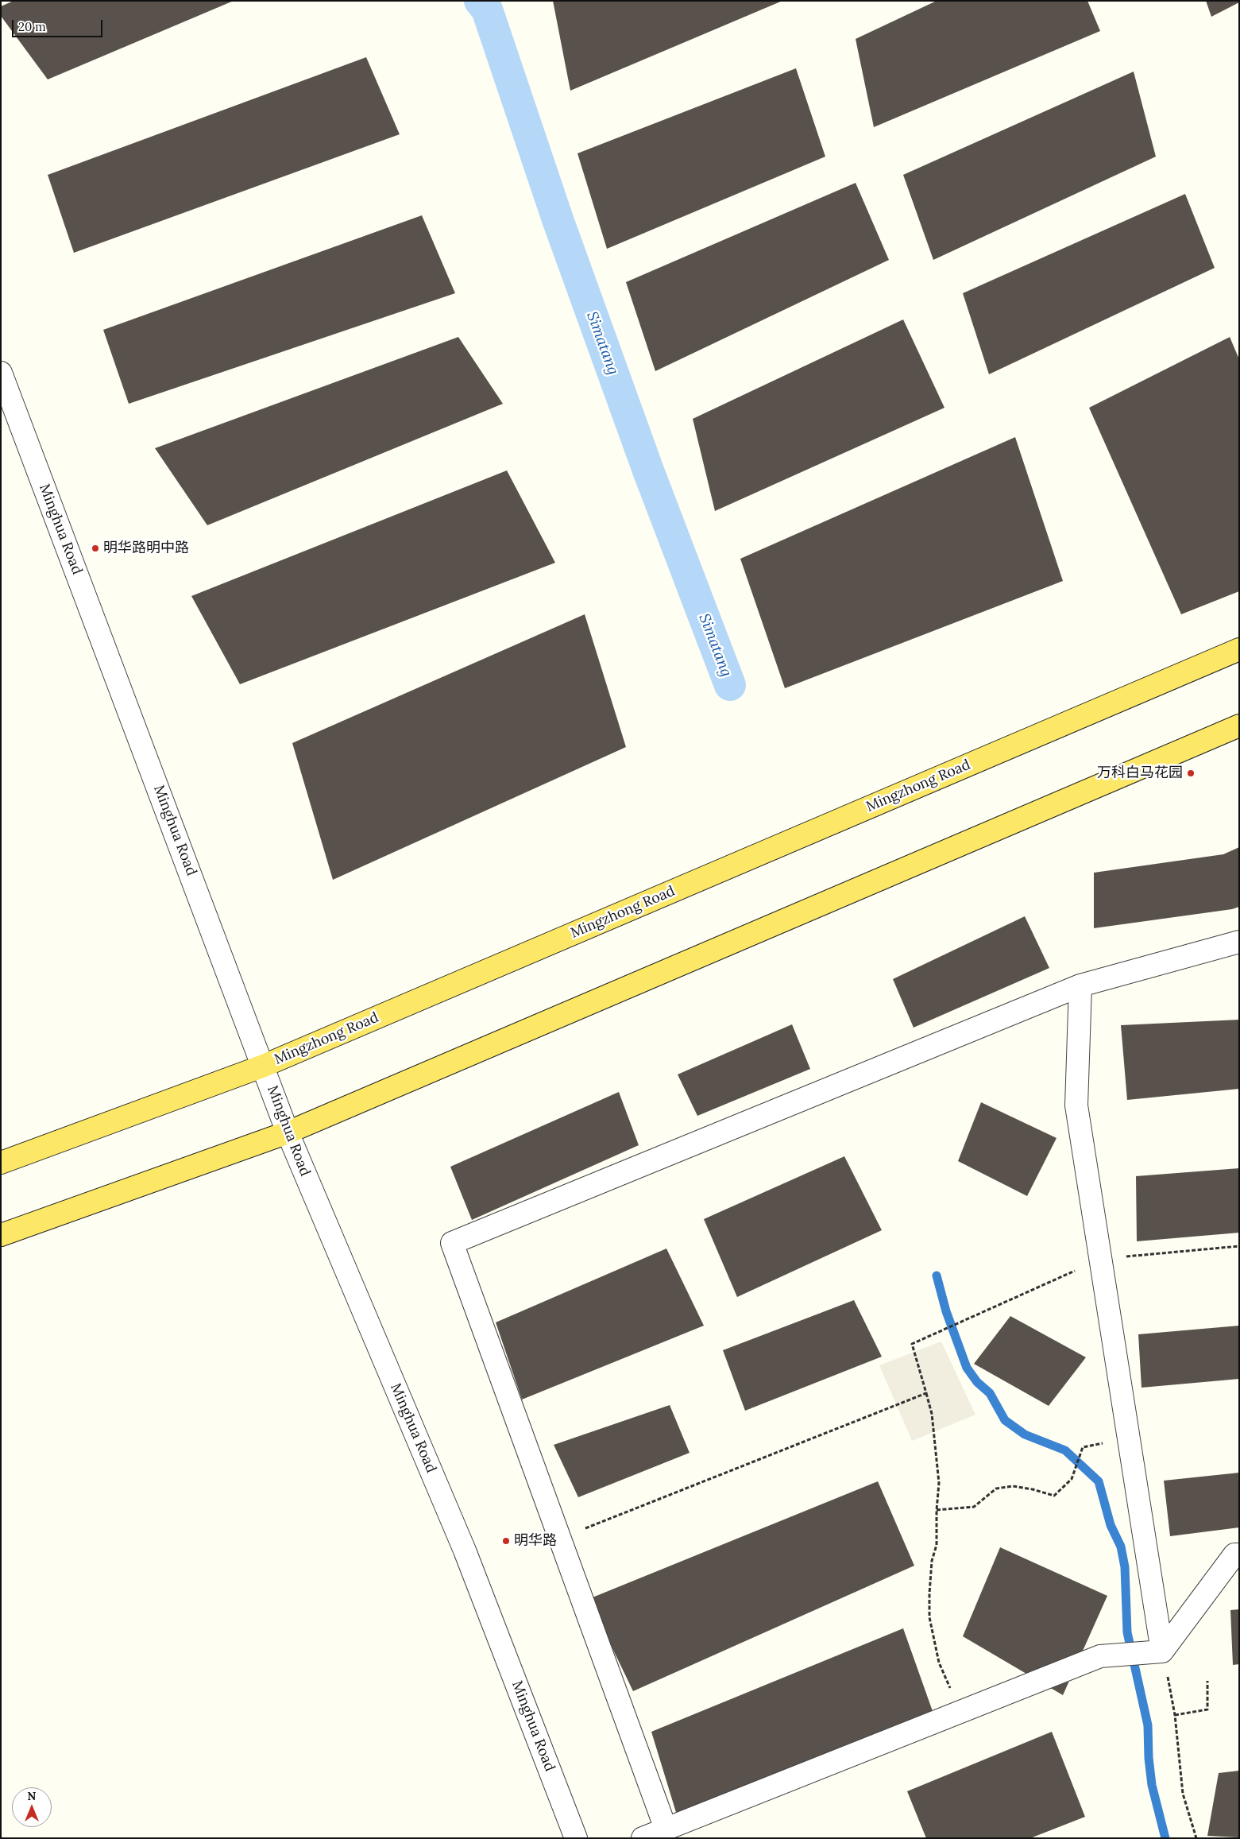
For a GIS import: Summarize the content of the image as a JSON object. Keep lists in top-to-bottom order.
{
  "streets": {
    "main road": ["Mingzhong Road"],
    "street": ["Minghua Road"]
  },
  "crossings": [
    ["Minghua Road", "Mingzhong Road"]
  ],
  "water": ["Simatang"],
  "places": ["明华路明中路", "万科白马花园", "明华路"],
  "scale_bar": "20 m",
  "north": "top"
}
